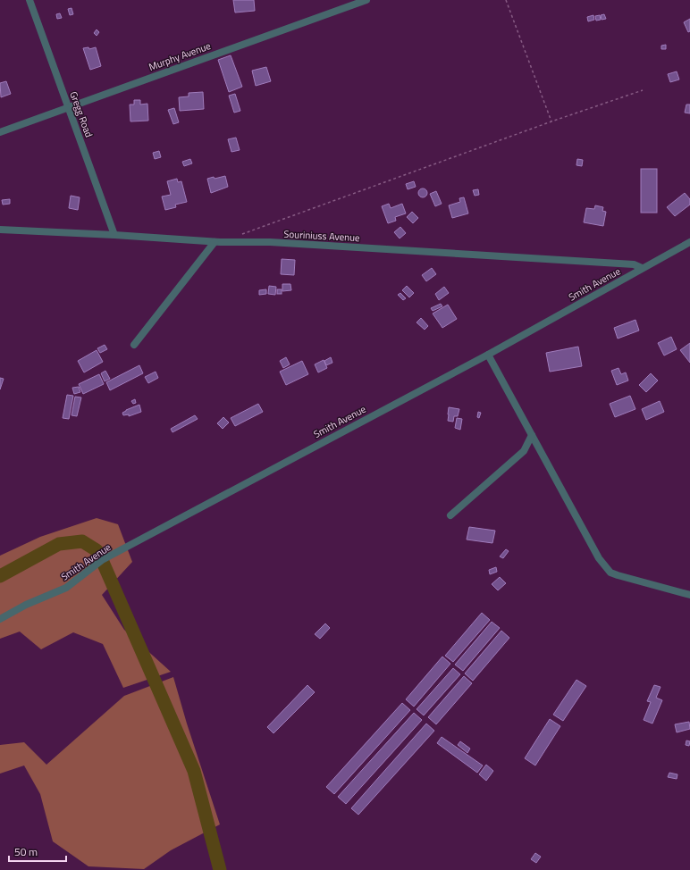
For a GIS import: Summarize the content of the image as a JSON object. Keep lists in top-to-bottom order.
{
  "streets": {
    "street": [
      "Murphy Avenue",
      "Gregg Road",
      "Souriniuss Avenue",
      "Smith Avenue"
    ]
  },
  "crossings": [
    ["Murphy Avenue", "Gregg Road"],
    ["Gregg Road", "Souriniuss Avenue"],
    ["Souriniuss Avenue", "Smith Avenue"]
  ],
  "scale_bar": "50 m"
}
